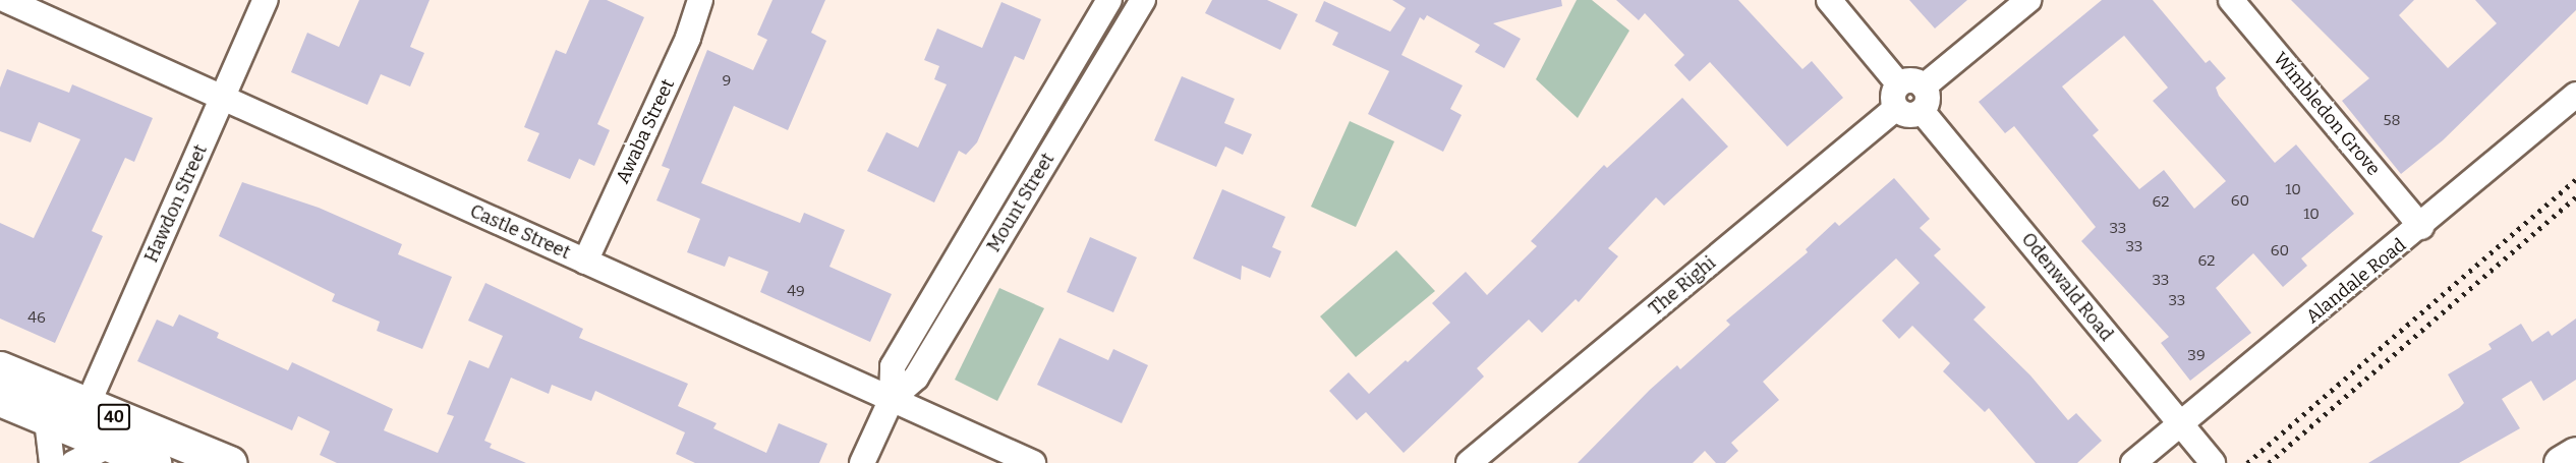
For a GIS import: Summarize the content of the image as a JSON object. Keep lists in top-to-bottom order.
{
  "streets": {
    "main road": ["40"],
    "street": [
      "Wimbledon Grove",
      "Awaba Street",
      "Mount Street",
      "Hawdon Street",
      "Castle Street",
      "Alandale Road",
      "The Righi",
      "Odenwald Road"
    ]
  },
  "crossings": [
    ["Wimbledon Grove", "Alandale Road"],
    ["Awaba Street", "Castle Street"],
    ["Mount Street", "Castle Street"],
    ["Hawdon Street", "Castle Street"],
    ["Hawdon Street", "40"],
    ["Alandale Road", "Odenwald Road"],
    ["The Righi", "Odenwald Road"]
  ],
  "house_numbers": [
    "9",
    "58",
    "10",
    "60",
    "62",
    "10",
    "33",
    "33",
    "60",
    "62",
    "33",
    "49",
    "33",
    "46",
    "39"
  ]
}
